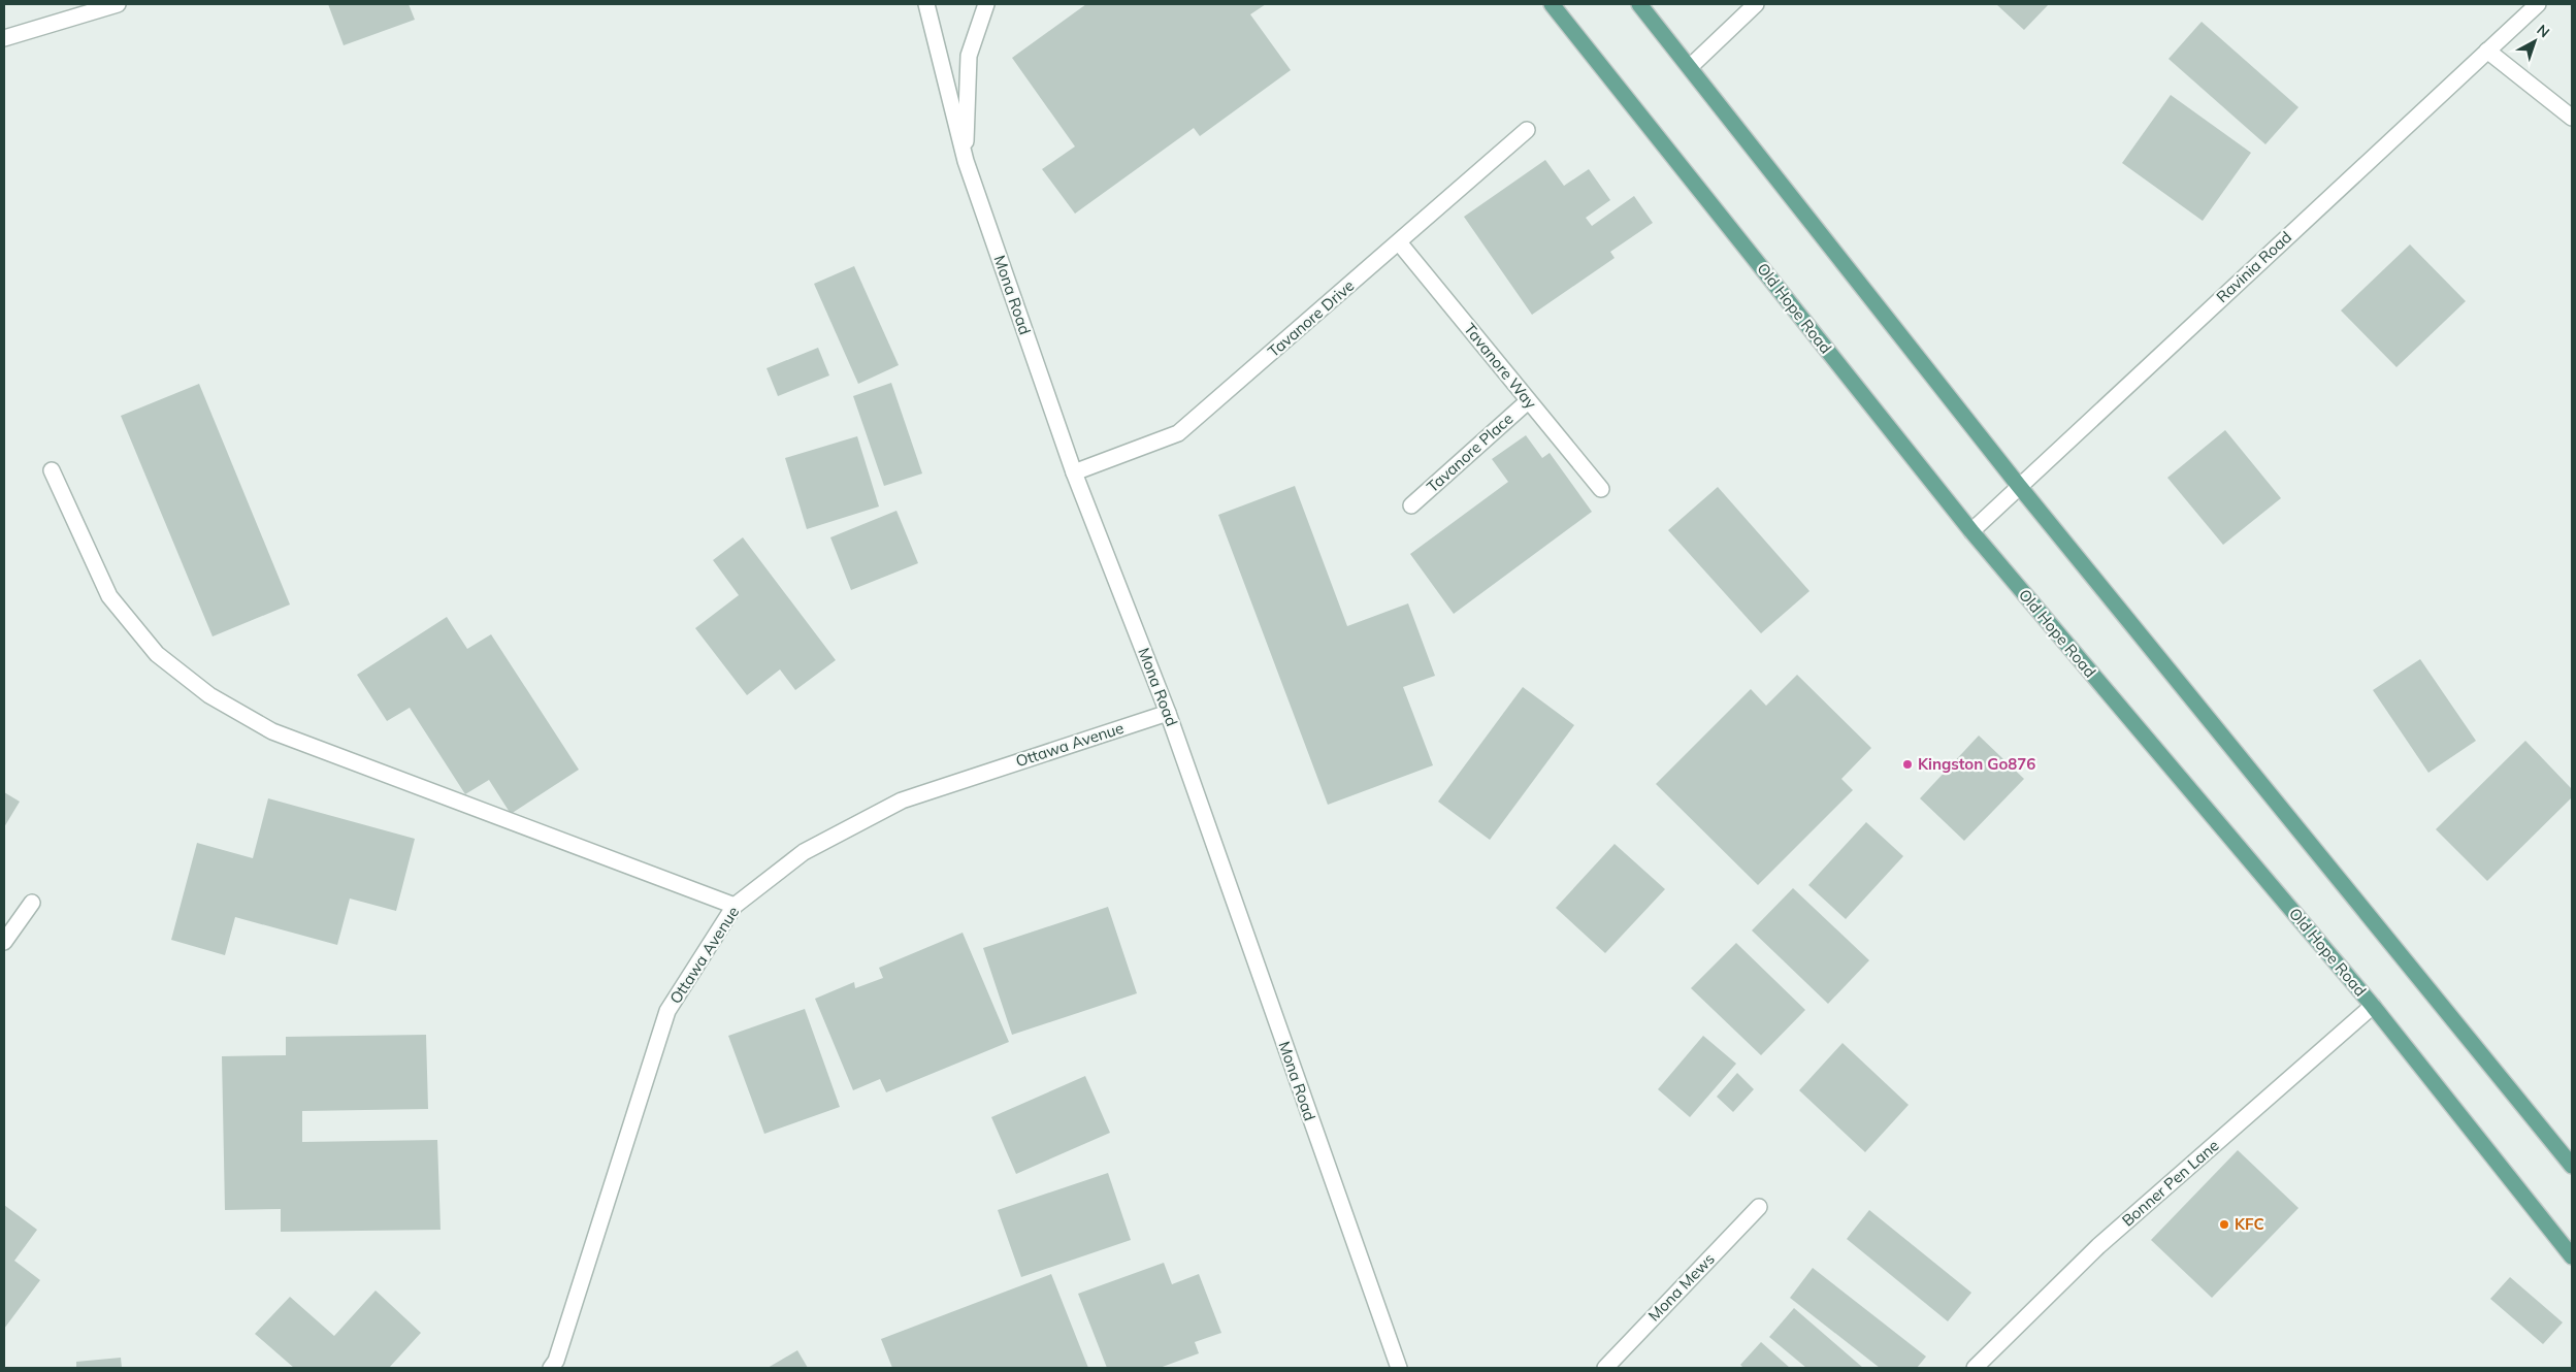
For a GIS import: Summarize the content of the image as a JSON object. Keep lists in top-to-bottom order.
{
  "streets": {
    "main road": ["Old Hope Road"],
    "street": [
      "Ravinia Road",
      "Mona Road",
      "Tavanore Drive",
      "Tavanore Way",
      "Tavanore Place",
      "Ottawa Avenue",
      "Bonner Pen Lane",
      "Mona Mews"
    ]
  },
  "crossings": [
    ["Ravinia Road", "Old Hope Road"],
    ["Mona Road", "Tavanore Drive"],
    ["Mona Road", "Ottawa Avenue"],
    ["Old Hope Road", "Bonner Pen Lane"],
    ["Tavanore Drive", "Tavanore Way"],
    ["Tavanore Way", "Tavanore Place"]
  ],
  "places": ["Kingston Go876", "KFC"],
  "north": "top right"
}
